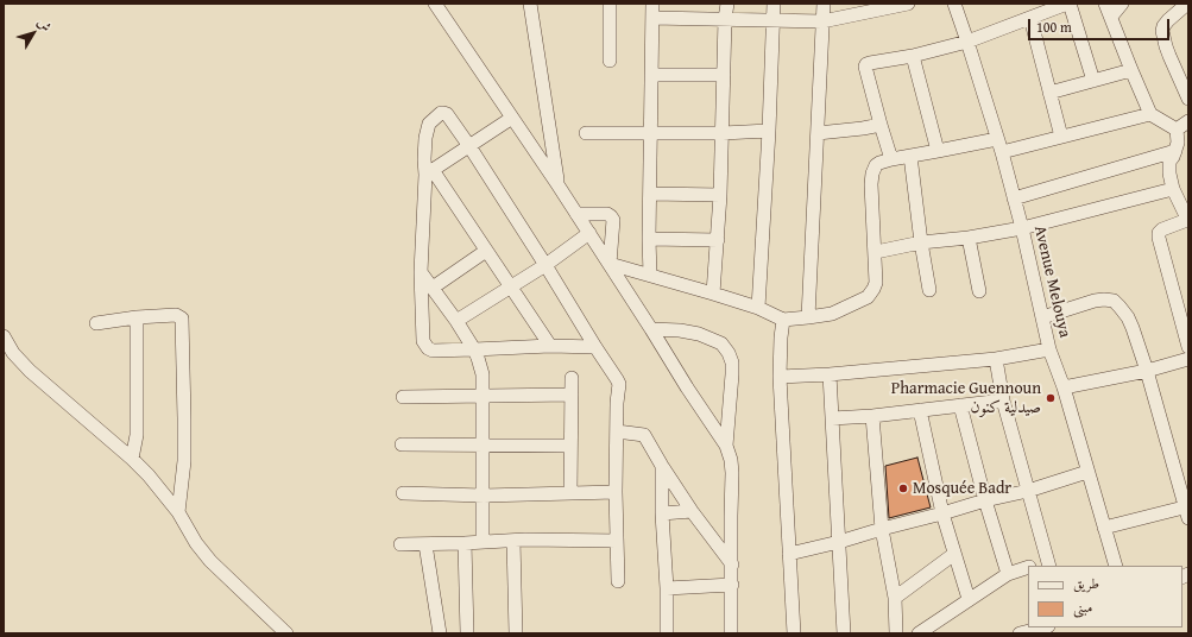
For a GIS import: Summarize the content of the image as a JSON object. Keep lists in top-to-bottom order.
{
  "streets": {
    "street": ["Avenue Melouya"]
  },
  "places": ["Pharmacie Guennoun صيدلية كنون", "Mosquée Badr"],
  "legend": ["طريق", "مبنى"],
  "scale_bar": "100 m",
  "north": "top right"
}
